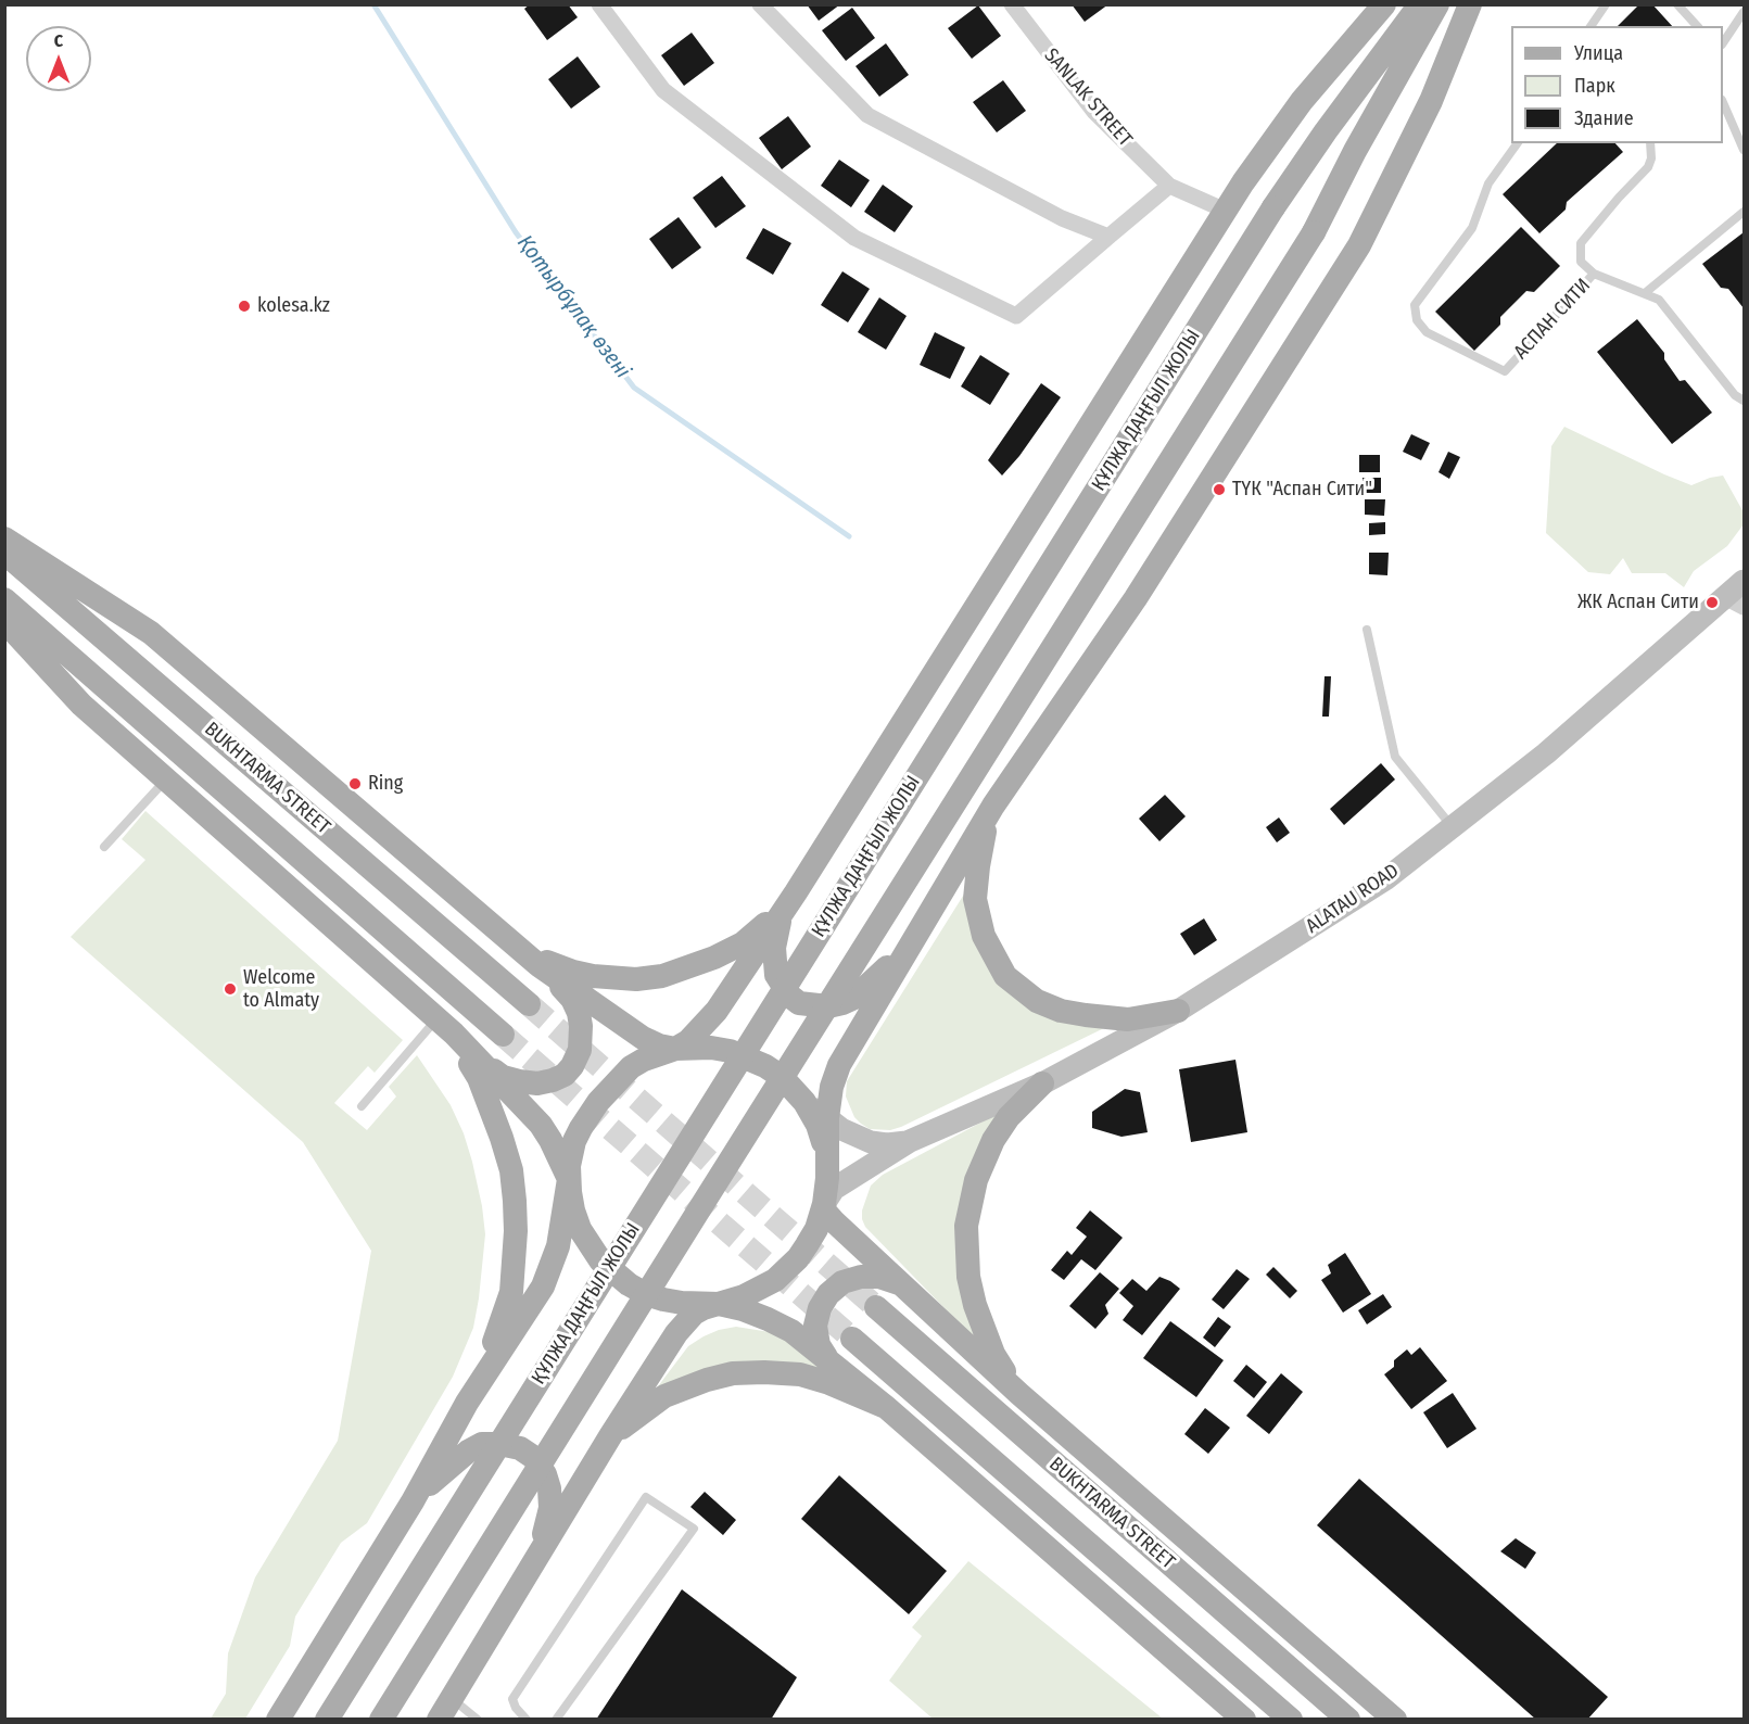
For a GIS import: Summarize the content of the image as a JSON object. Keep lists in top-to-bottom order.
{
  "streets": {
    "main road": ["ҚҰЛЖА ДАҢҒЫЛ ЖОЛЫ", "BUKHTARMA STREET", "ALATAU ROAD"],
    "street": ["SANLAK STREET"],
    "lane": ["АСПАН СИТИ"]
  },
  "water": ["Қотырбұлақ өзені"],
  "places": [
    "kolesa.kz",
    "ТҮК \"Аспан Сити\"",
    "ЖК Аспан Сити",
    "Ring",
    "Welcome to Almaty"
  ],
  "legend": ["Улица", "Парк", "Здание"],
  "north": "top"
}
